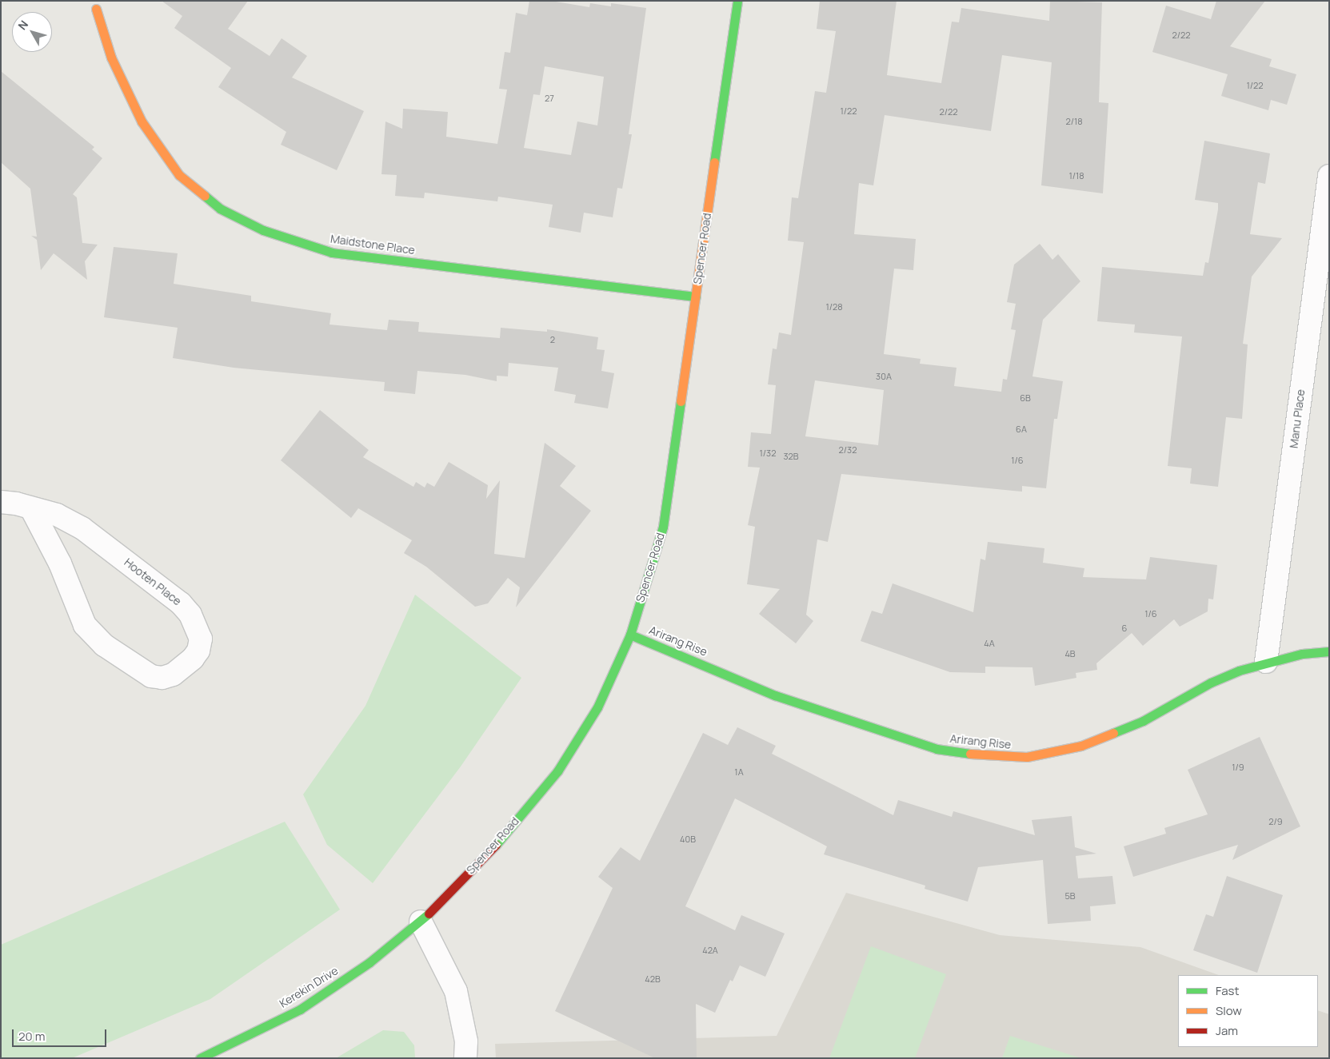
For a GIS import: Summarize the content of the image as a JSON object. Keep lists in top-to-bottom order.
{
  "streets": {
    "street": [
      "Maidstone Place",
      "Spencer Road",
      "Manu Place",
      "Hooten Place",
      "Arirang Rise",
      "Kerekin Drive"
    ]
  },
  "crossings": [
    ["Maidstone Place", "Spencer Road"],
    ["Spencer Road", "Arirang Rise"],
    ["Spencer Road", "Kerekin Drive"],
    ["Manu Place", "Arirang Rise"]
  ],
  "house_numbers": [
    "2/22",
    "1/22",
    "27",
    "1/22",
    "2/22",
    "2/18",
    "1/18",
    "1/28",
    "2",
    "30A",
    "6B",
    "6A",
    "2/32",
    "1/32",
    "32B",
    "1/6",
    "1/6",
    "6",
    "4A",
    "4B",
    "1/9",
    "1A",
    "2/9",
    "40B",
    "5B",
    "42A",
    "42B"
  ],
  "legend": ["Fast", "Slow", "Jam"],
  "scale_bar": "20 m",
  "north": "top left"
}
